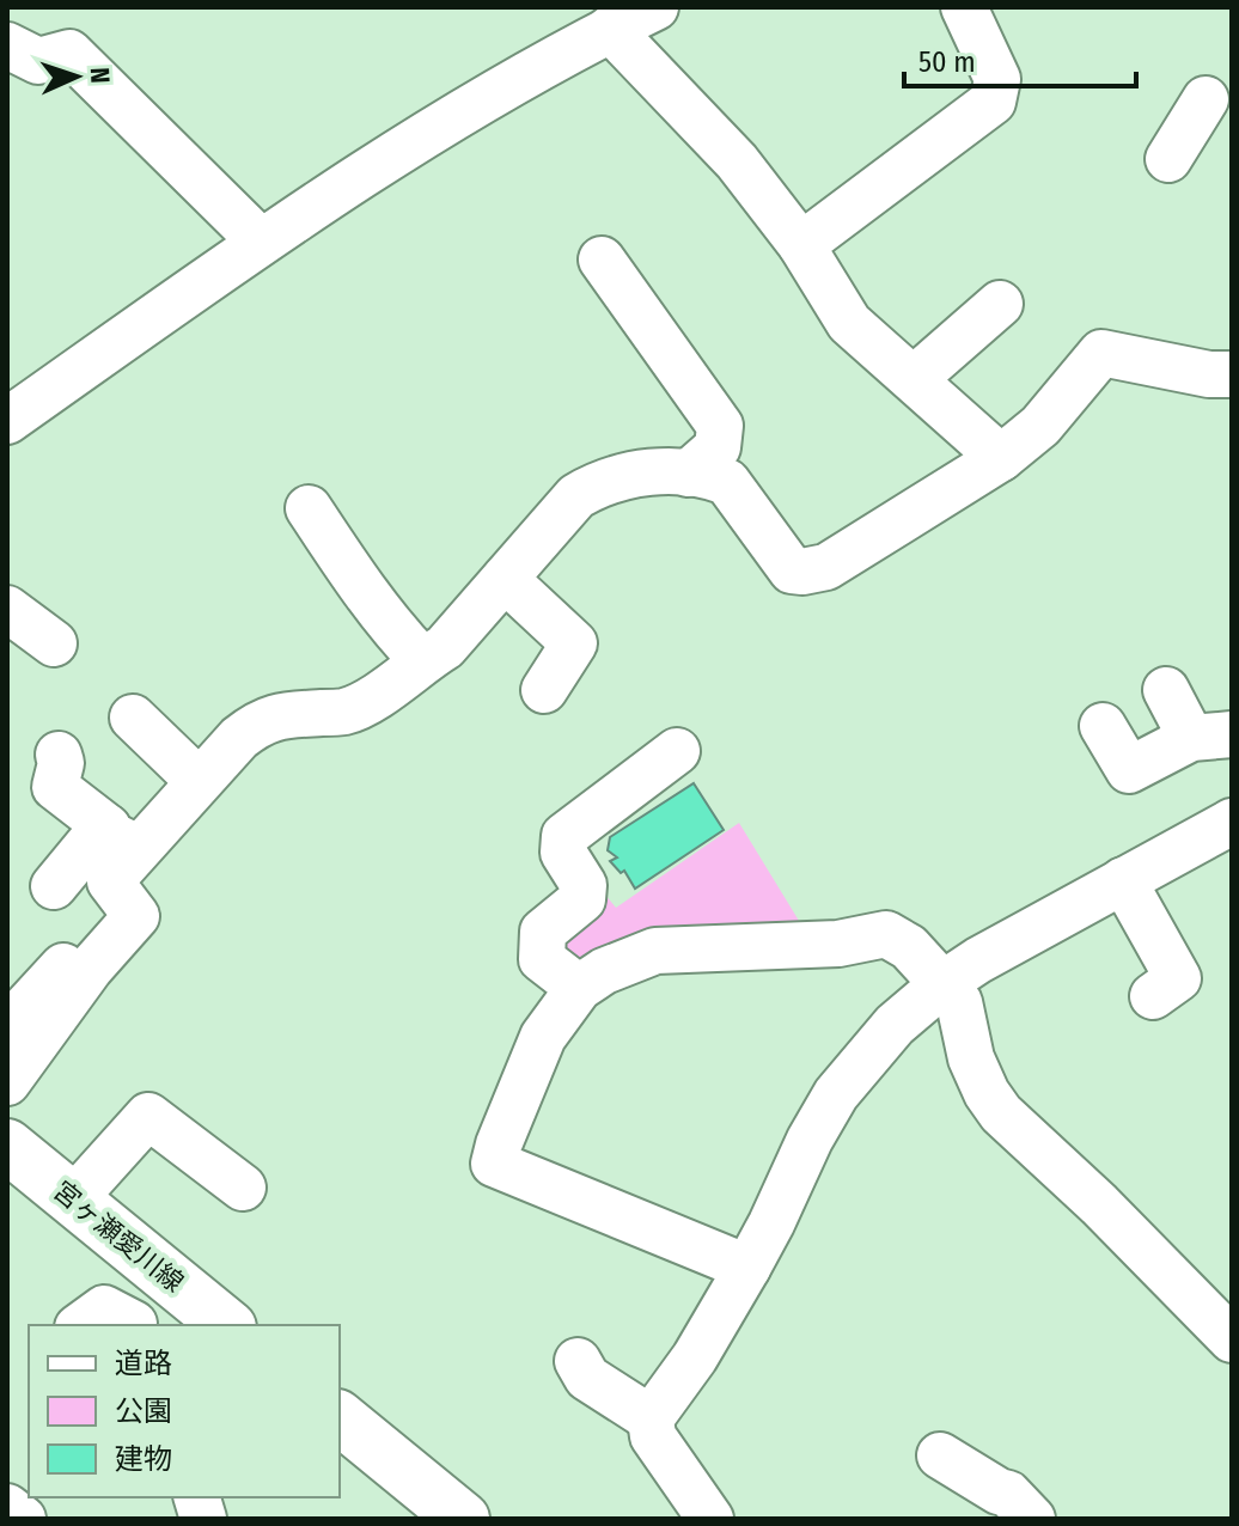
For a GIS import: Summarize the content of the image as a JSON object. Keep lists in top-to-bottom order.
{
  "streets": {
    "main road": ["宮ヶ瀬愛川線"]
  },
  "legend": ["道路", "公園", "建物"],
  "scale_bar": "50 m",
  "north": "right"
}
